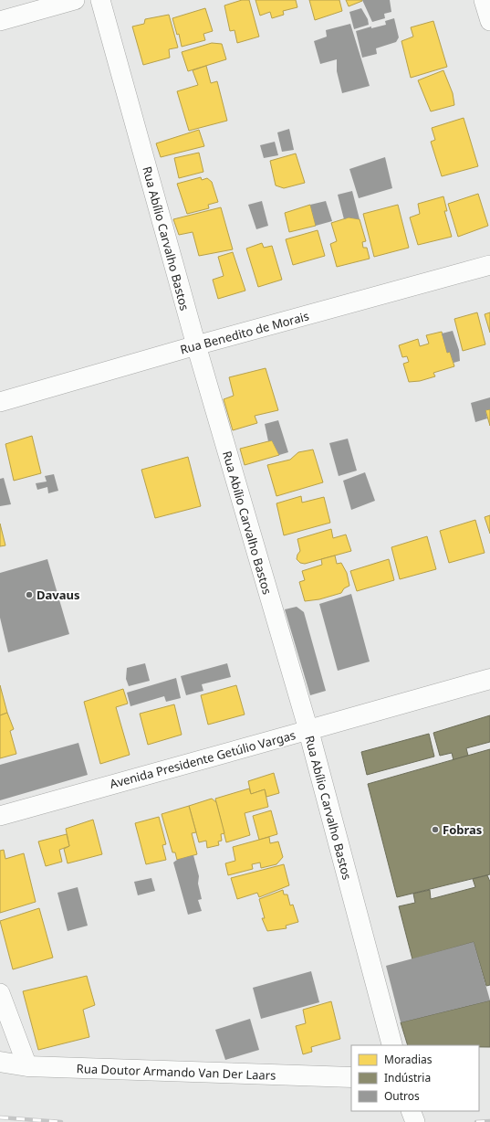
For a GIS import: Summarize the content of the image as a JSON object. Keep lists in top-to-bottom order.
{
  "streets": {
    "main road": ["Rua Abílio Carvalho Bastos", "Avenida Presidente Getúlio Vargas", "Rua Doutor Armando Van Der Laars"],
    "street": ["Rua Benedito de Morais"]
  },
  "crossings": [
    ["Rua Abílio Carvalho Bastos", "Rua Benedito de Morais"],
    ["Rua Abílio Carvalho Bastos", "Avenida Presidente Getúlio Vargas"]
  ],
  "places": ["Davaus", "Fobras"],
  "legend": ["Moradias", "Indústria", "Outros"]
}
